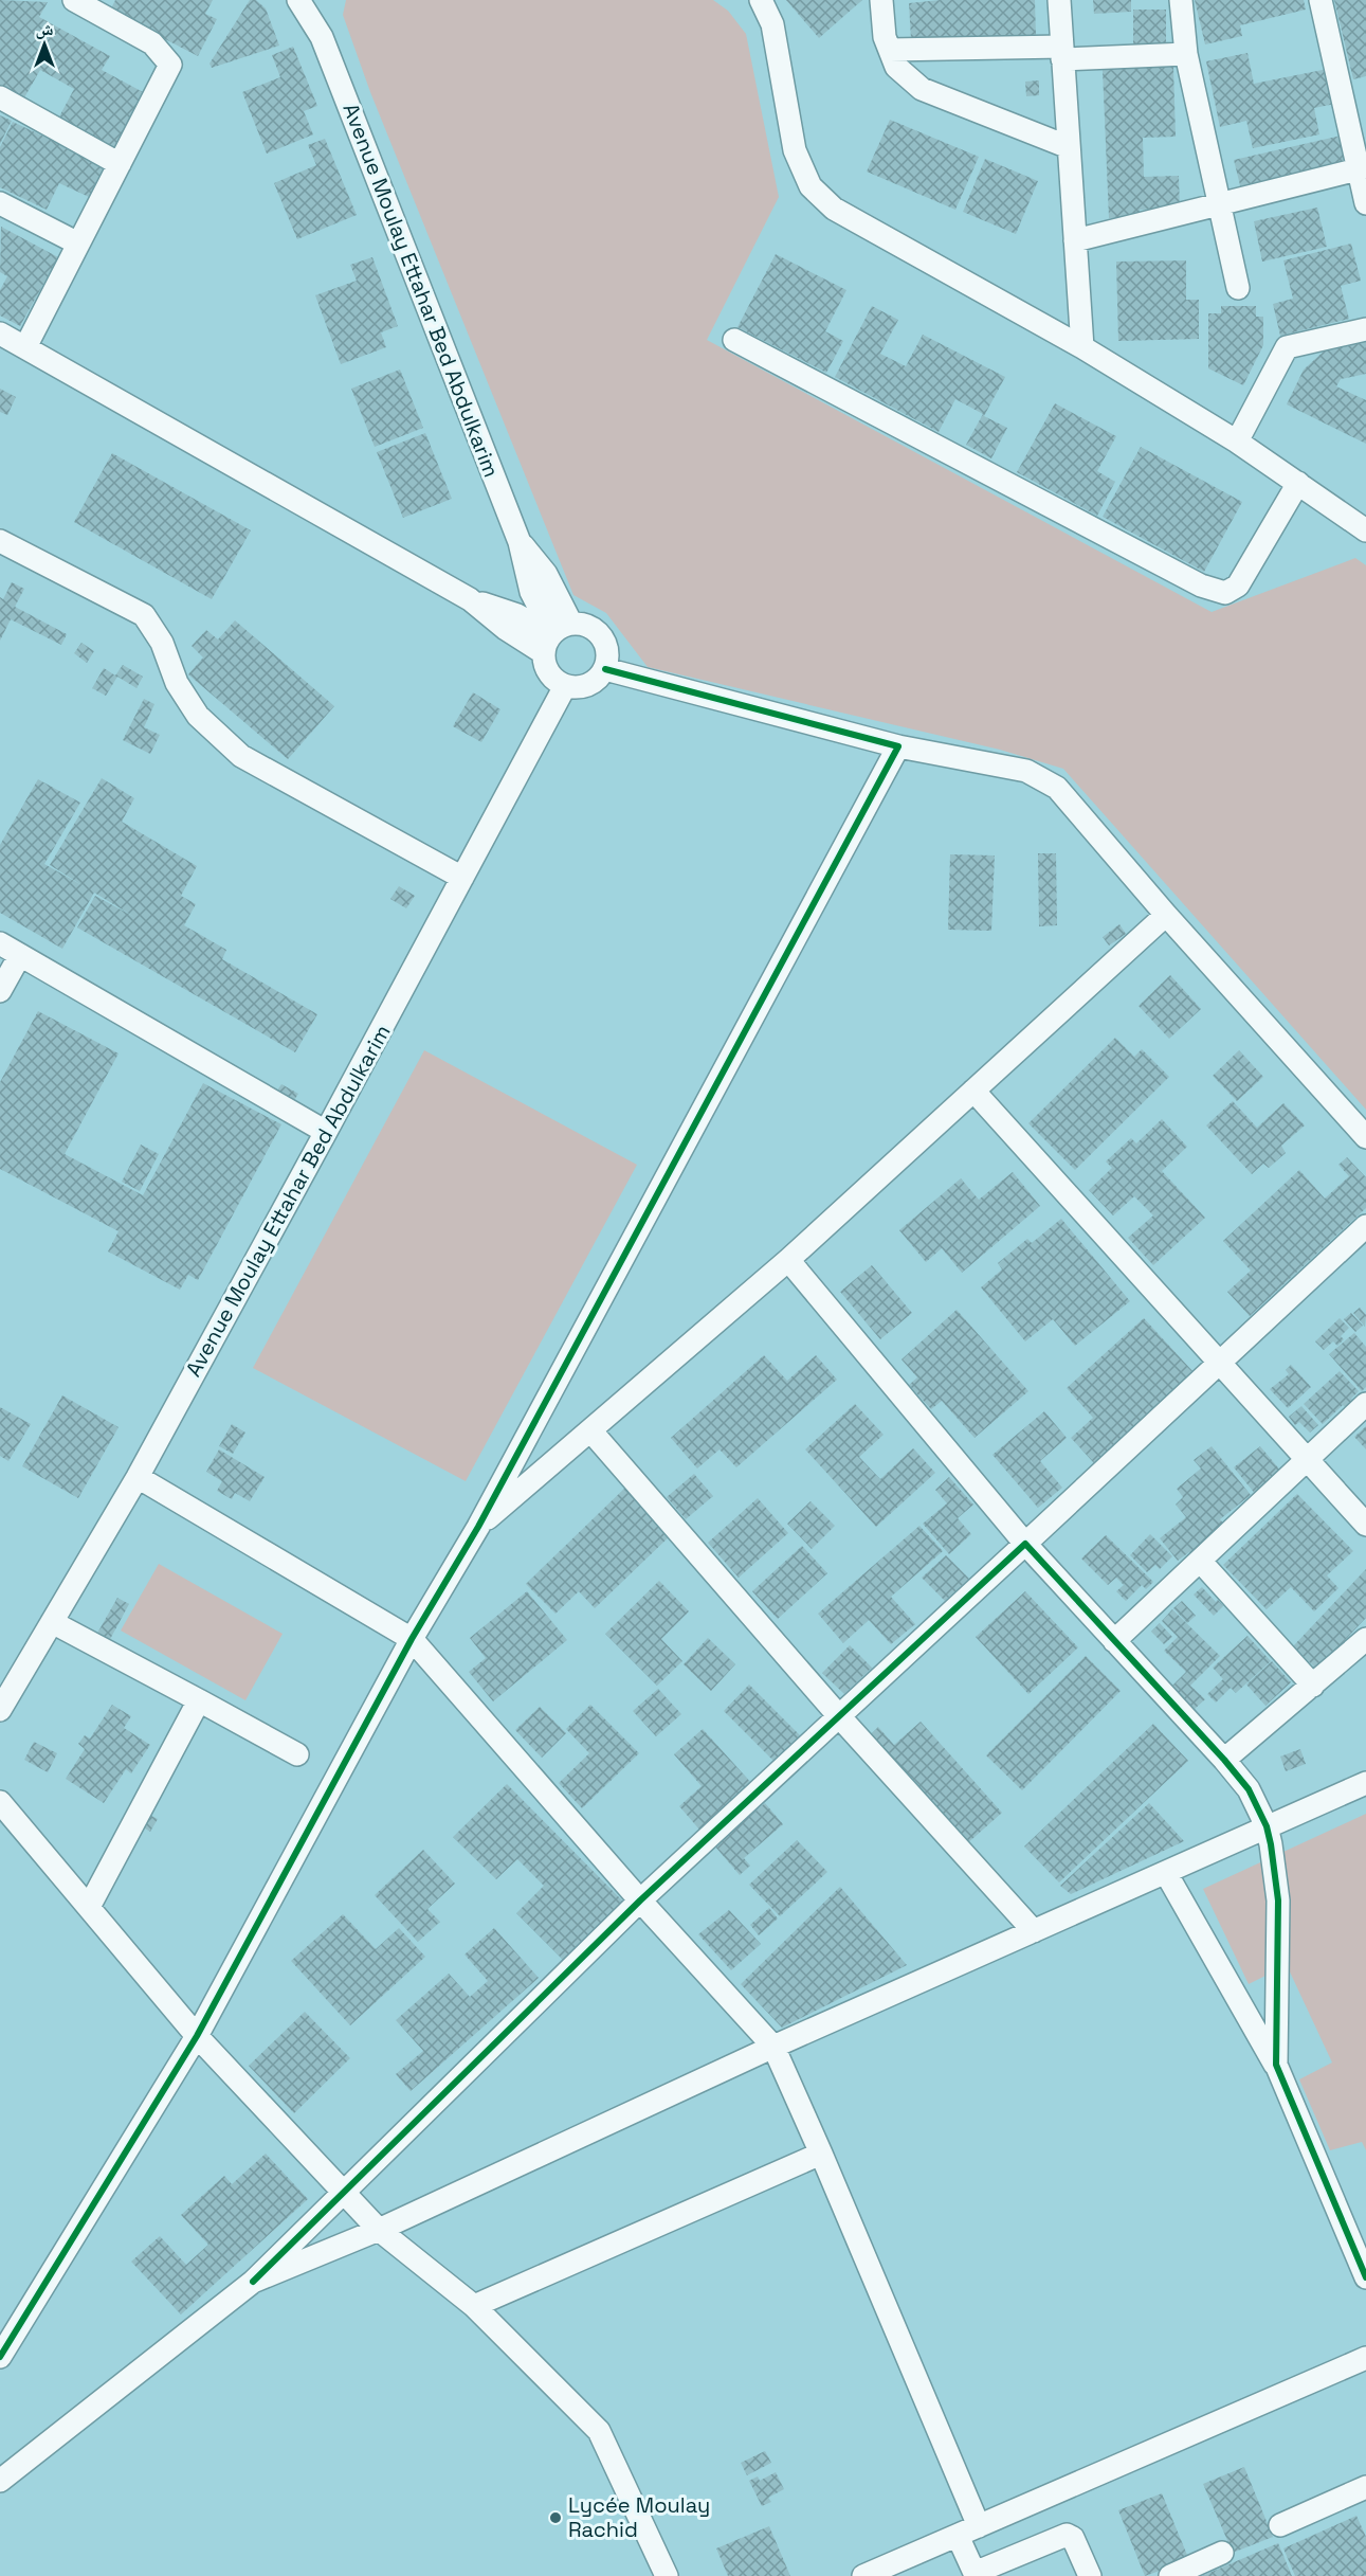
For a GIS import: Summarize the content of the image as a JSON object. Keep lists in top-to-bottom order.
{
  "streets": {
    "street": ["Avenue Moulay Ettahar Bed Abdulkarim"]
  },
  "places": ["Lycée Moulay Rachid"],
  "north": "top"
}
